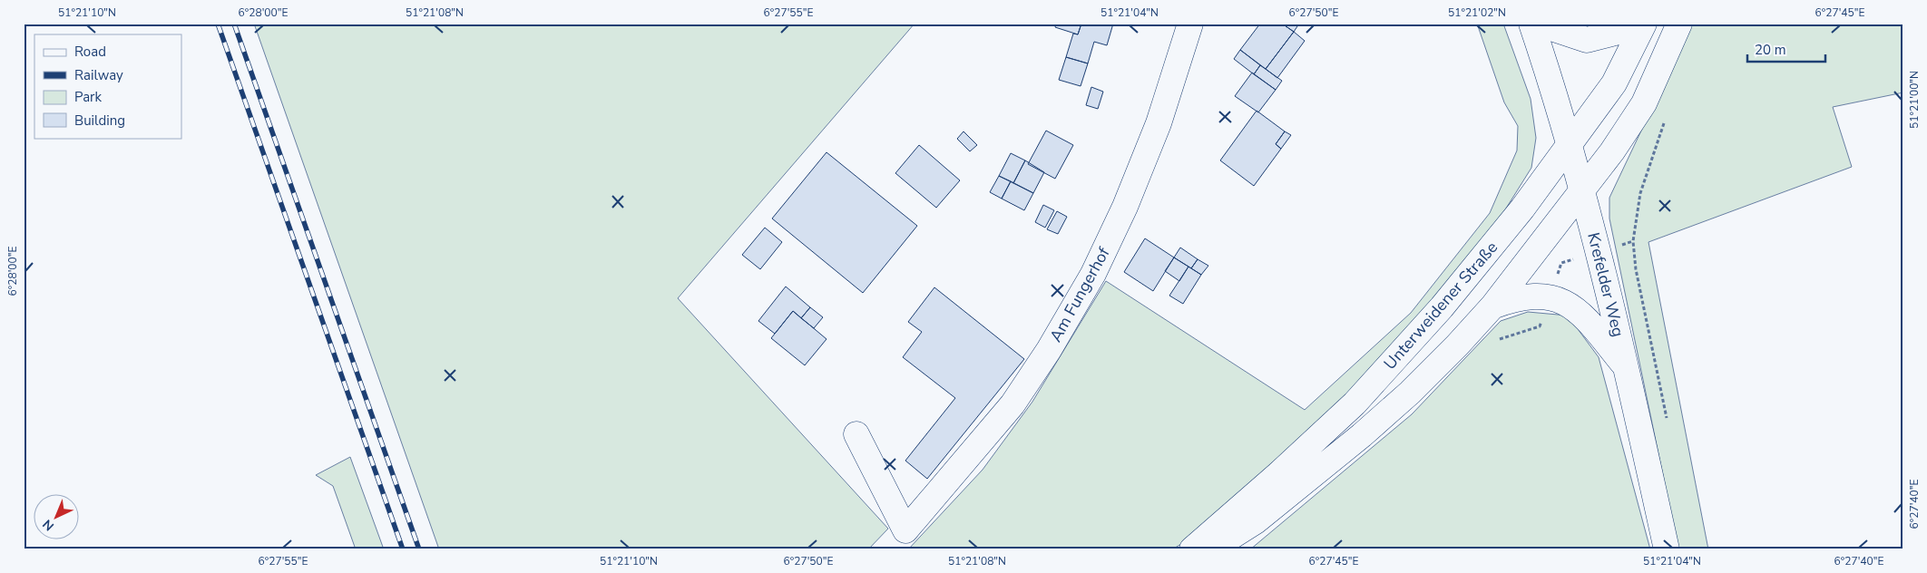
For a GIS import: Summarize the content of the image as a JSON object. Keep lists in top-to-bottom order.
{
  "streets": {
    "street": ["Krefelder Weg", "Am Fungerhof", "Unterweidener Straße"]
  },
  "crossings": [
    ["Krefelder Weg", "Unterweidener Straße"]
  ],
  "legend": [
    "Road",
    "Railway",
    "Park",
    "Building"
  ],
  "scale_bar": "20 m",
  "north": "bottom left",
  "coordinates": [
    "51°21'10\"N",
    "6°28'00\"E",
    "51°21'08\"N",
    "6°27'55\"E",
    "51°21'04\"N",
    "6°27'50\"E",
    "51°21'02\"N",
    "6°27'45\"E",
    "51°21'00\"N",
    "6°27'40\"E"
  ]
}
